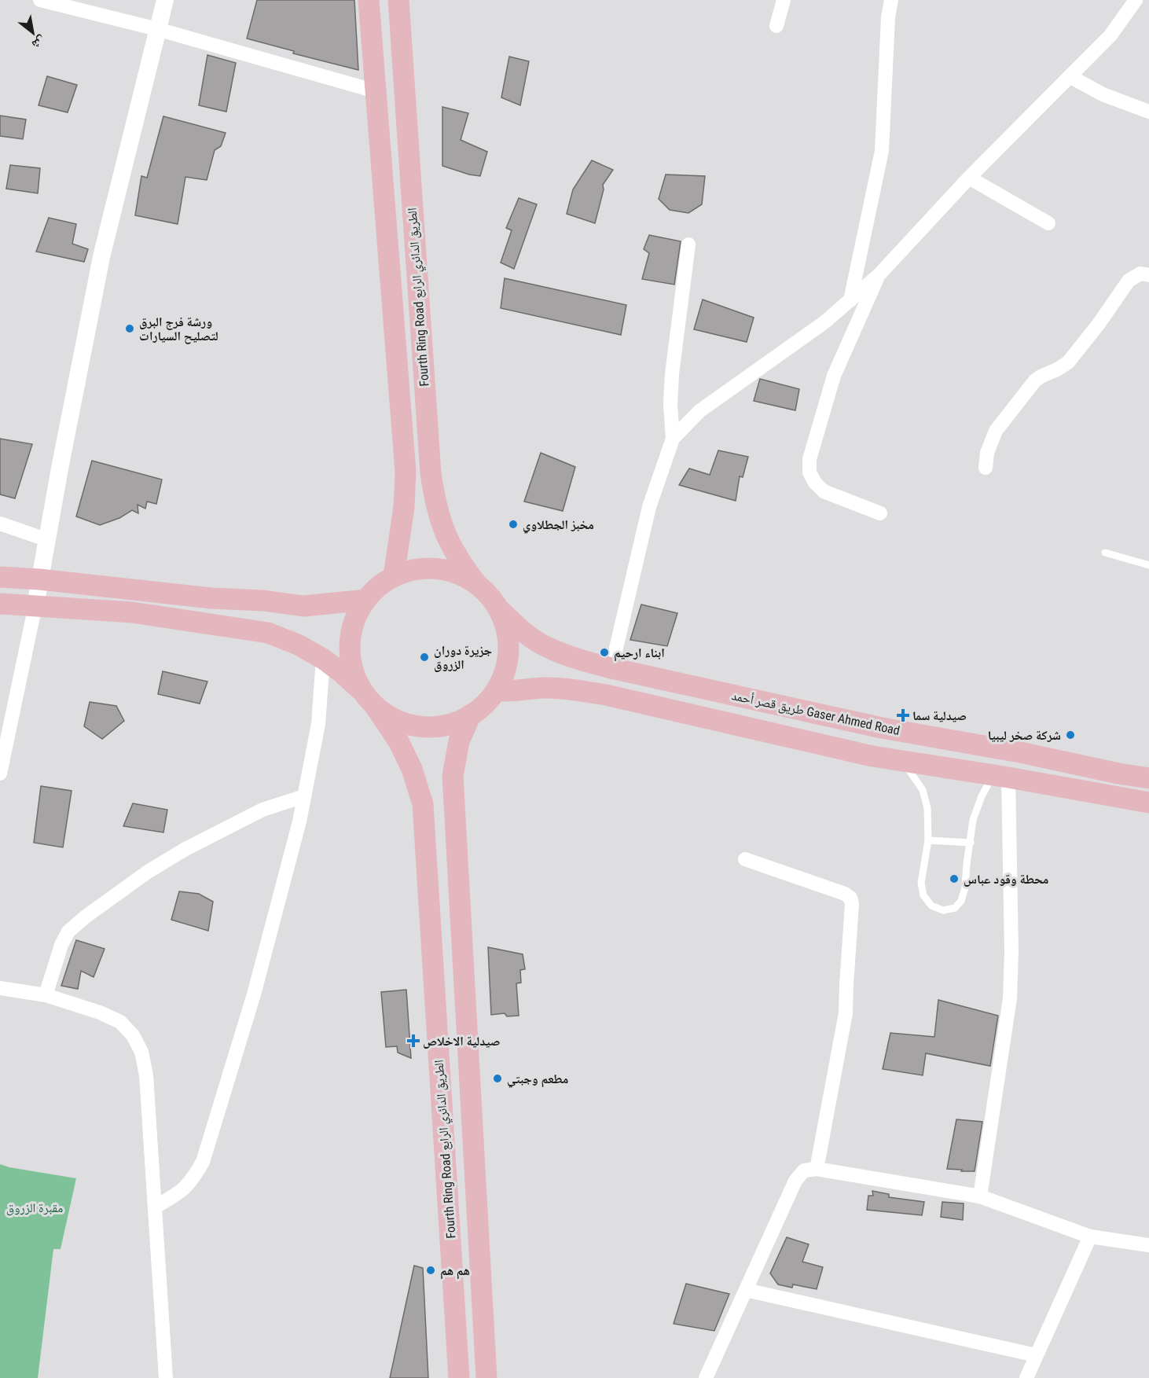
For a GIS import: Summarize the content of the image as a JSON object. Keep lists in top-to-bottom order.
{
  "streets": {
    "main road": ["Fourth Ring Road الطريق الدائري الرابع", "طريق قصر أحمد Gaser Ahmed Road"]
  },
  "crossings": [
    ["Fourth Ring Road الطريق الدائري الرابع", "طريق قصر أحمد Gaser Ahmed Road"]
  ],
  "parks": ["مقبرة الزروق"],
  "places": {
    "other": [
      "ورشة فرج البرق لتصليح السيارات",
      "مخبز الجطلاوي",
      "ابناء ارحيم",
      "جزيرة دوران الزروق",
      "شركة صخر ليبيا",
      "محطة وقود عباس",
      "مطعم وجبتي",
      "هم هم"
    ],
    "health": ["صيدلية سما", "صيدلية الاخلاص"]
  },
  "north": "bottom right"
}
